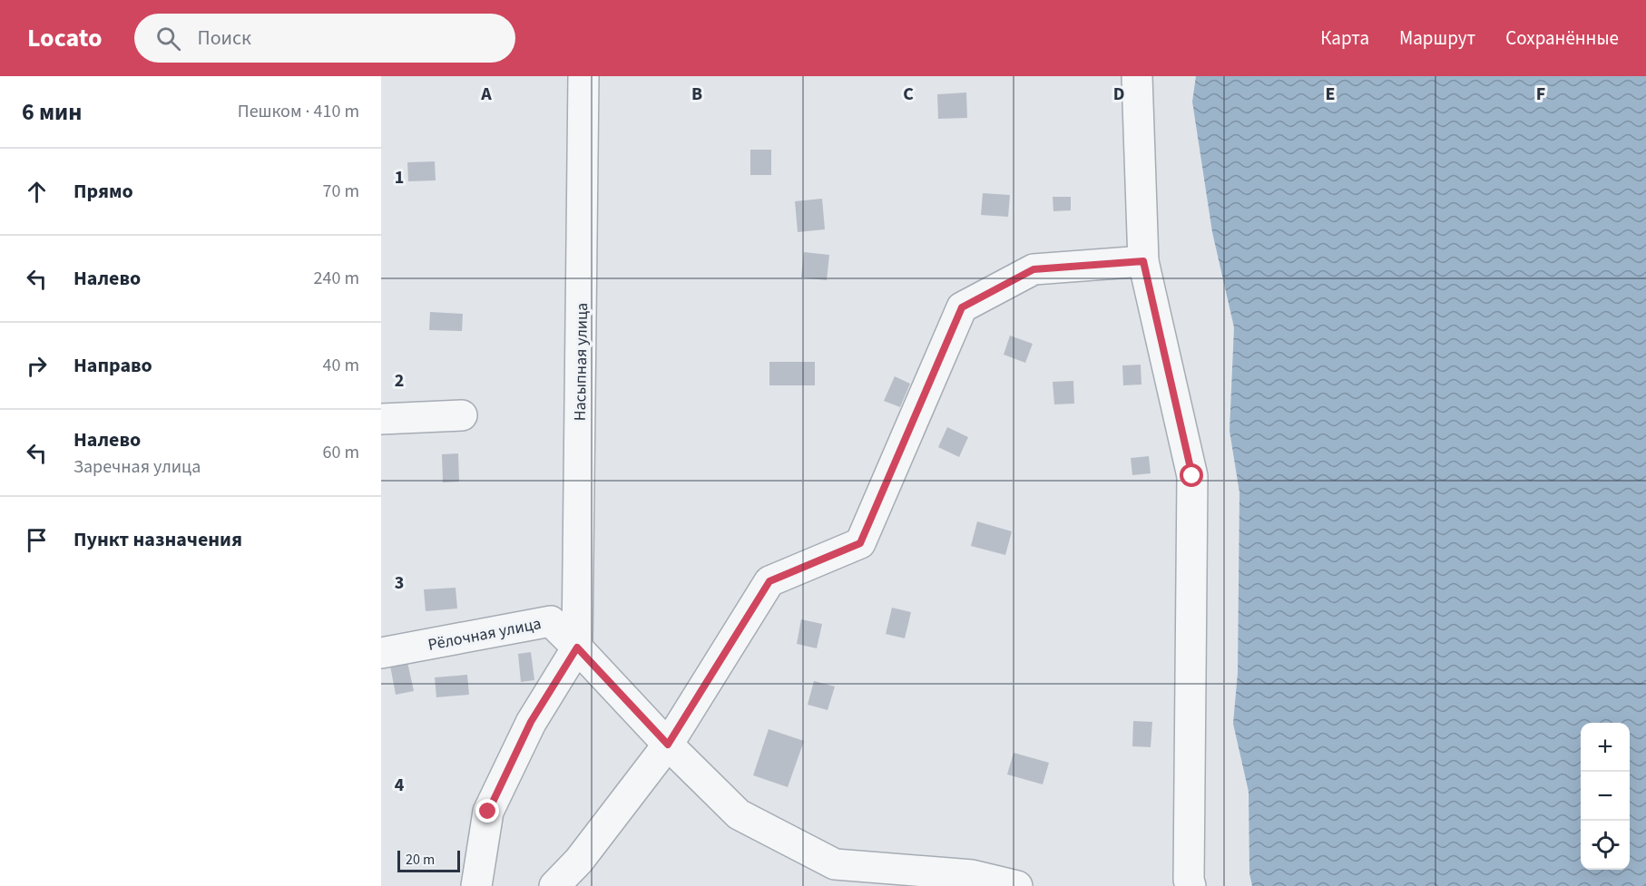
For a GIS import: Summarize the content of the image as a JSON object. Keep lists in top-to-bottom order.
{
  "streets": {
    "street": ["Насыпная улица", "Рёлочная улица"]
  },
  "crossings": [
    ["Насыпная улица", "Рёлочная улица"]
  ],
  "scale_bar": "20 m",
  "page": {
    "header": "Locato",
    "search": "Поиск",
    "nav": ["Карта", "Маршрут", "Сохранённые"],
    "heading": ["6 мин", "Пешком · 410 m"],
    "list": [
      ["Прямо", "70 m"],
      ["Налево", "240 m"],
      ["Направо", "40 m"],
      ["Налево", "Заречная улица", "60 m"],
      "Пункт назначения"
    ],
    "map_buttons": ["+", "−"],
    "scale": "20 m"
  },
  "grid": {
    "columns": [
      "A",
      "B",
      "C",
      "D",
      "E",
      "F"
    ],
    "rows": [
      "1",
      "2",
      "3",
      "4"
    ]
  }
}
